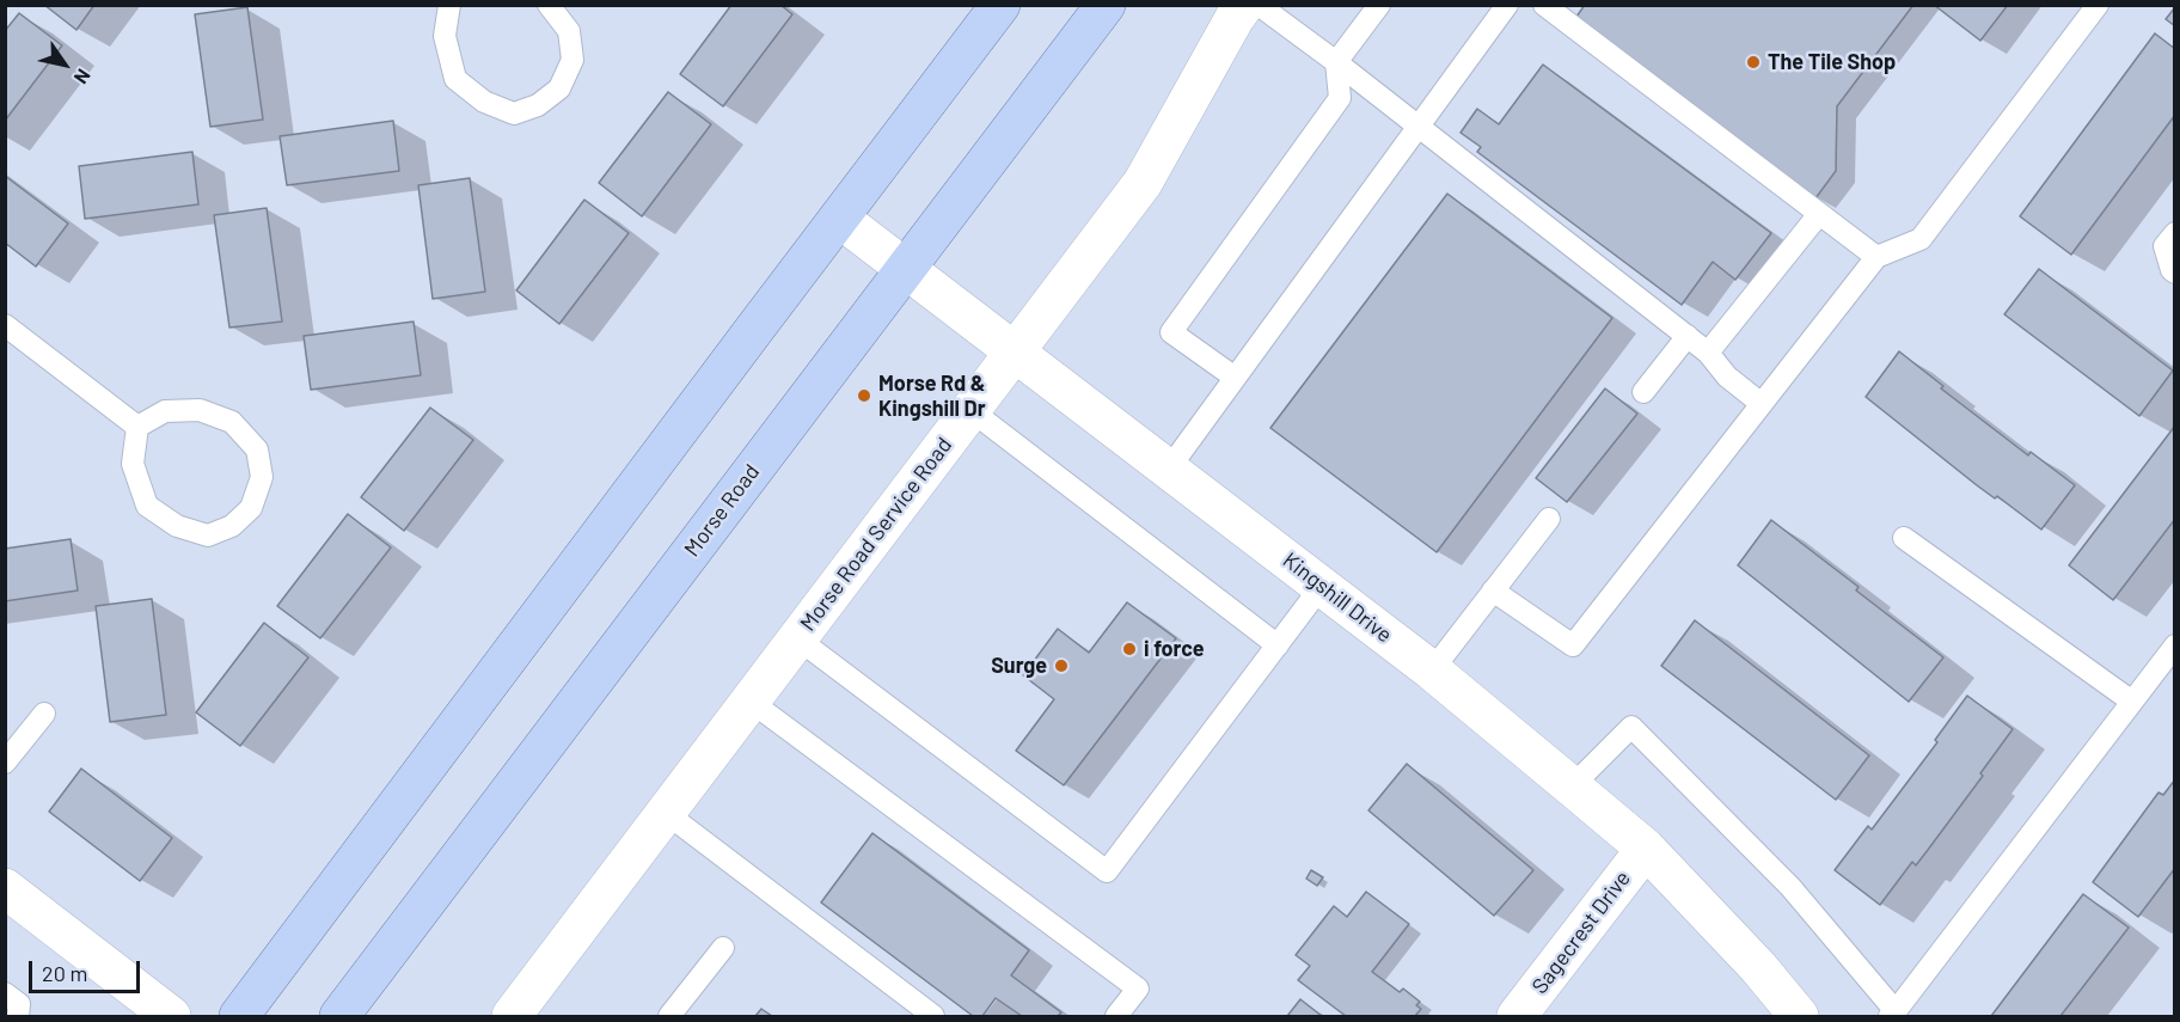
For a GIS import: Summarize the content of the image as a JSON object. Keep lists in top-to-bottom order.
{
  "streets": {
    "main road": ["Morse Road"],
    "street": ["Morse Road Service Road", "Kingshill Drive", "Sagecrest Drive"]
  },
  "crossings": [
    ["Morse Road", "Kingshill Drive"],
    ["Morse Road Service Road", "Kingshill Drive"],
    ["Kingshill Drive", "Sagecrest Drive"]
  ],
  "places": [
    "The Tile Shop",
    "Morse Rd & Kingshill Dr",
    "i force",
    "Surge"
  ],
  "scale_bar": "20 m",
  "north": "bottom right"
}
